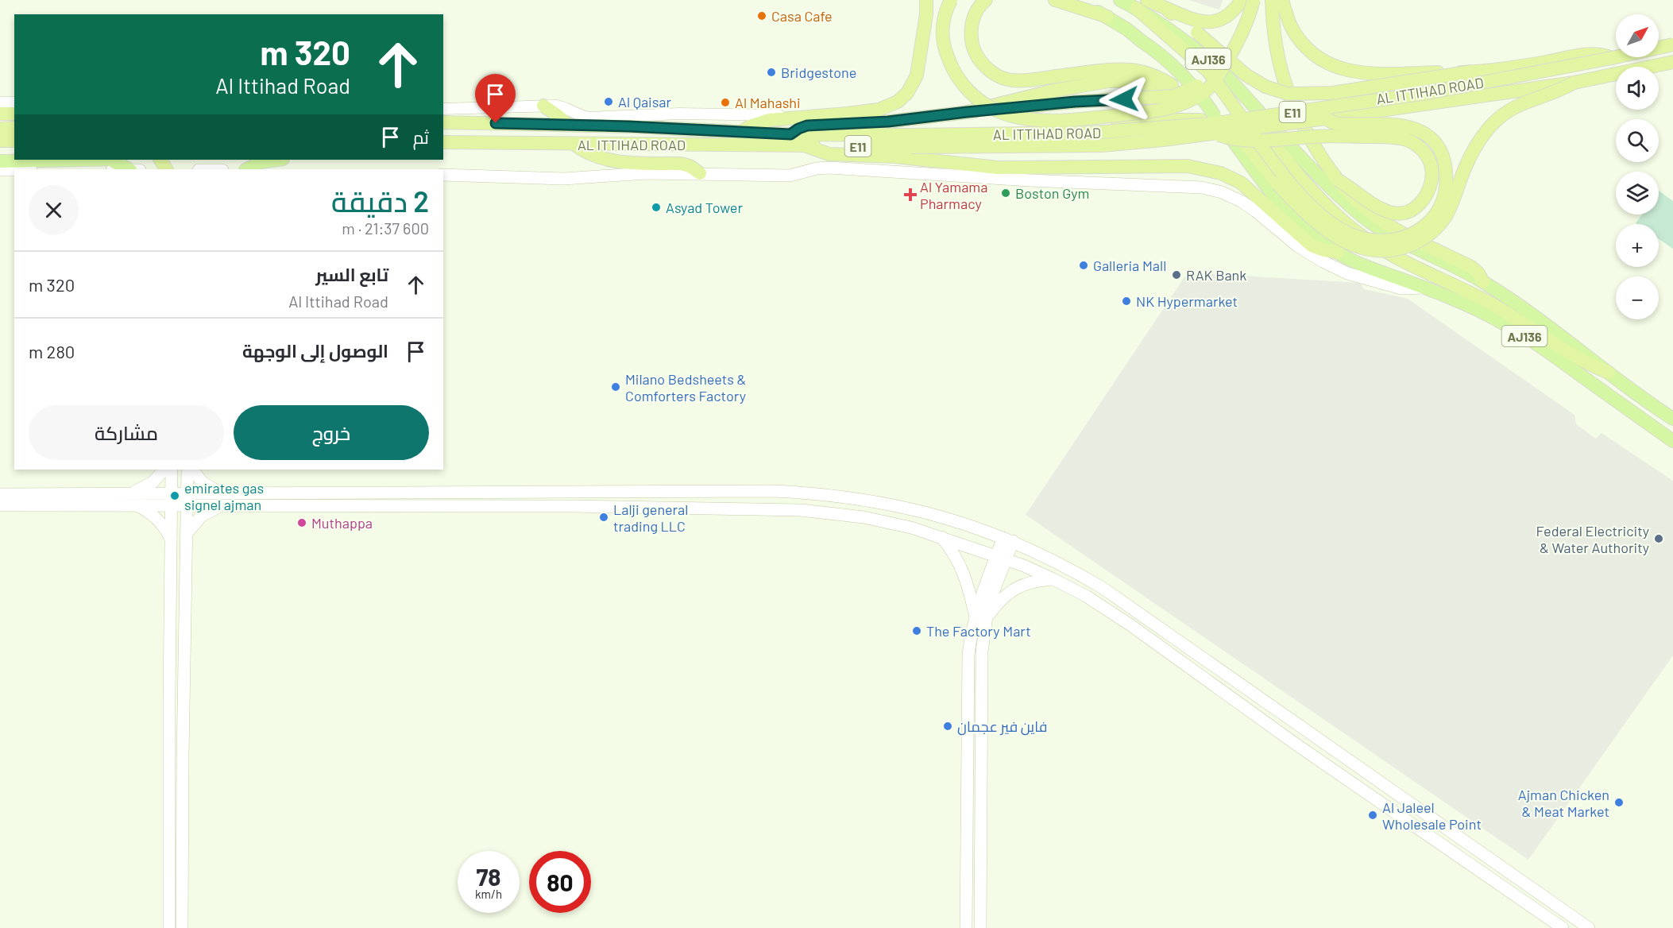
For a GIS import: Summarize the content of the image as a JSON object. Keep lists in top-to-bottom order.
{
  "streets": {
    "highway": ["AL ITTIHAD ROAD", "E11"],
    "main road": ["AJ136"]
  },
  "crossings": [
    ["AJ136", "AL ITTIHAD ROAD"]
  ],
  "places": {
    "other": [
      "Casa Cafe",
      "Bridgestone",
      "Al Qaisar",
      "Al Mahashi",
      "Boston Gym",
      "Asyad Tower",
      "Galleria Mall",
      "RAK Bank",
      "NK Hypermarket",
      "Milano Bedsheets & Comforters Factory",
      "emirates gas signel ajman",
      "Lalji general trading LLC",
      "Muthappa",
      "Federal Electricity & Water Authority",
      "The Factory Mart",
      "فاين فير عجمان",
      "Ajman Chicken & Meat Market",
      "Al Jaleel Wholesale Point"
    ],
    "health": ["Al Yamama Pharmacy"]
  },
  "north": "top right",
  "page": {
    "map_buttons": ["+", "−"],
    "turn": ["320 m", "Al Ittihad Road"],
    "then": "ثم",
    "heading": ["2 دقيقة", "600 m · 21:37"],
    "list": [
      {
        "name": "تابع السير",
        "note": "Al Ittihad Road",
        "value": "320 m"
      },
      {
        "name": "الوصول إلى الوجهة",
        "value": "280 m"
      }
    ],
    "buttons": ["خروج", "مشاركة"],
    "speed": "78 km/h",
    "limit": "80"
  }
}
